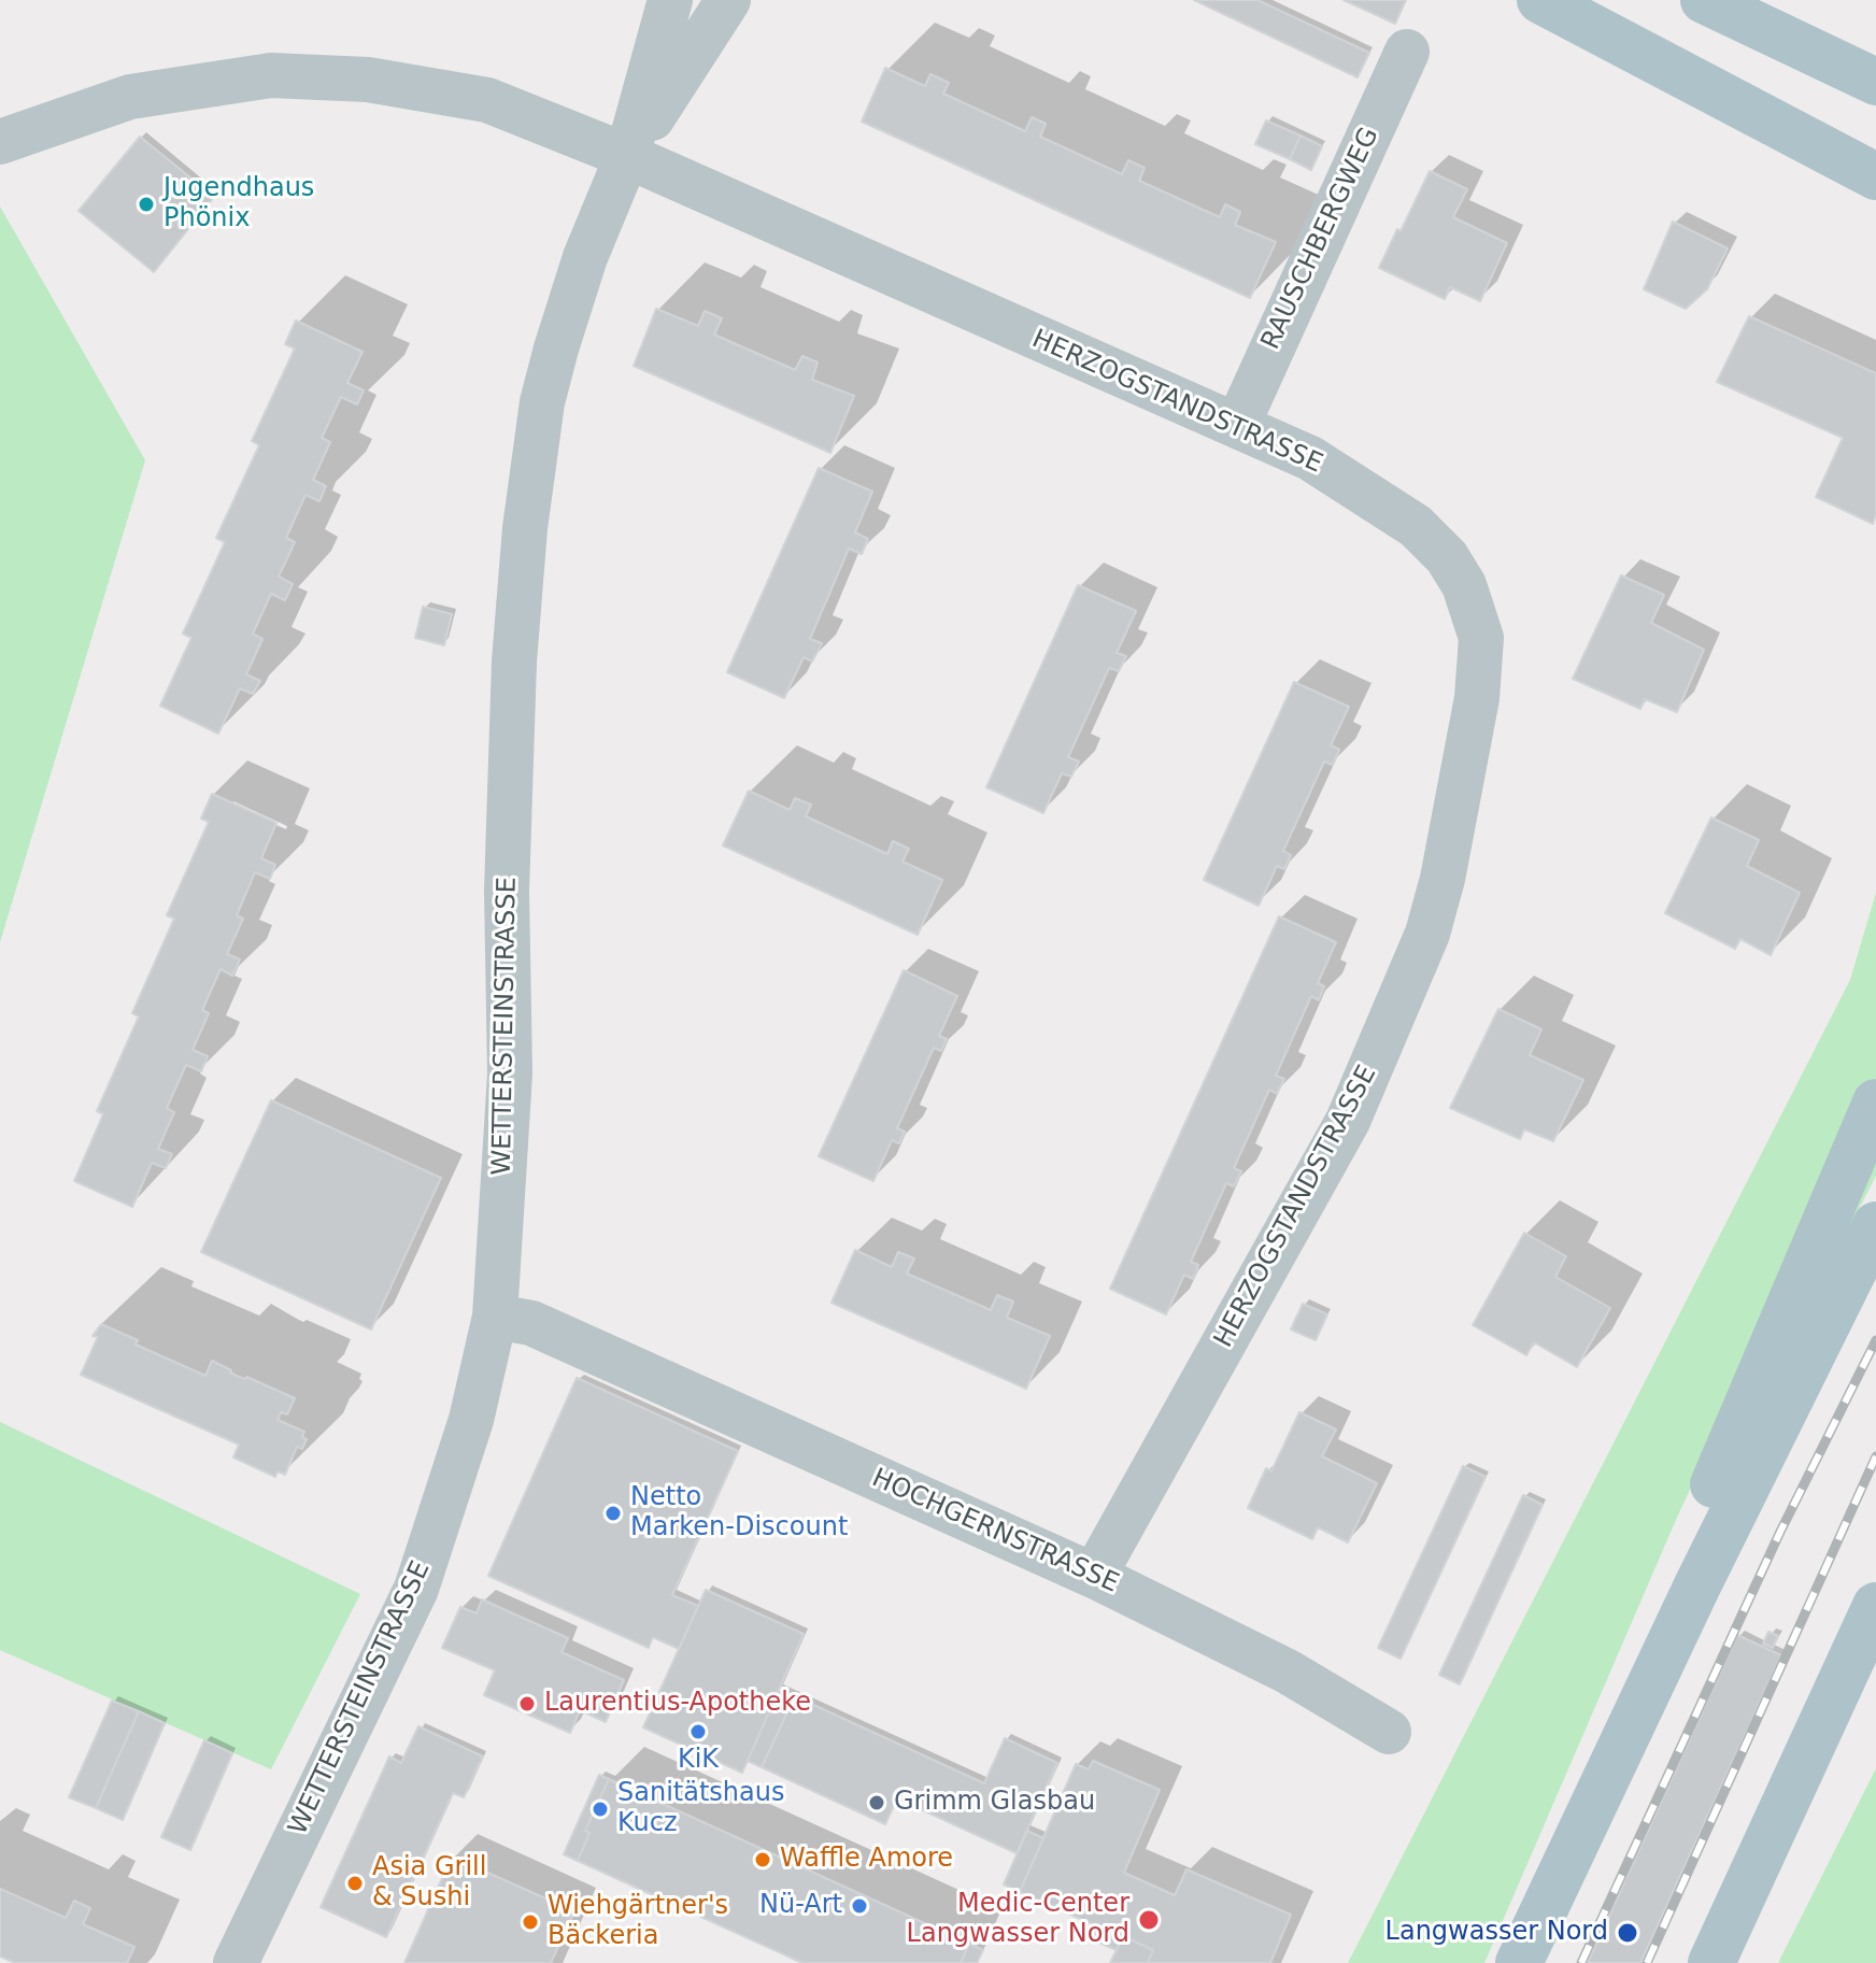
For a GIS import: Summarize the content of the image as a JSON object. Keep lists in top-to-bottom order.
{
  "streets": {
    "street": [
      "RAUSCHBERGWEG",
      "HERZOGSTANDSTRASSE",
      "WETTERSTEINSTRASSE",
      "HOCHGERNSTRASSE"
    ]
  },
  "crossings": [
    ["RAUSCHBERGWEG", "HERZOGSTANDSTRASSE"],
    ["HERZOGSTANDSTRASSE", "WETTERSTEINSTRASSE"],
    ["HERZOGSTANDSTRASSE", "HOCHGERNSTRASSE"],
    ["WETTERSTEINSTRASSE", "HOCHGERNSTRASSE"]
  ],
  "places": [
    "Jugendhaus Phönix",
    "Netto Marken-Discount",
    "Laurentius-Apotheke",
    "KiK",
    "Grimm Glasbau",
    "Sanitätshaus Kucz",
    "Waffle Amore",
    "Asia Grill & Sushi",
    "Nü-Art",
    "Medic-Center Langwasser Nord",
    "Wiehgärtner's Bäckeria",
    "Langwasser Nord"
  ]
}
